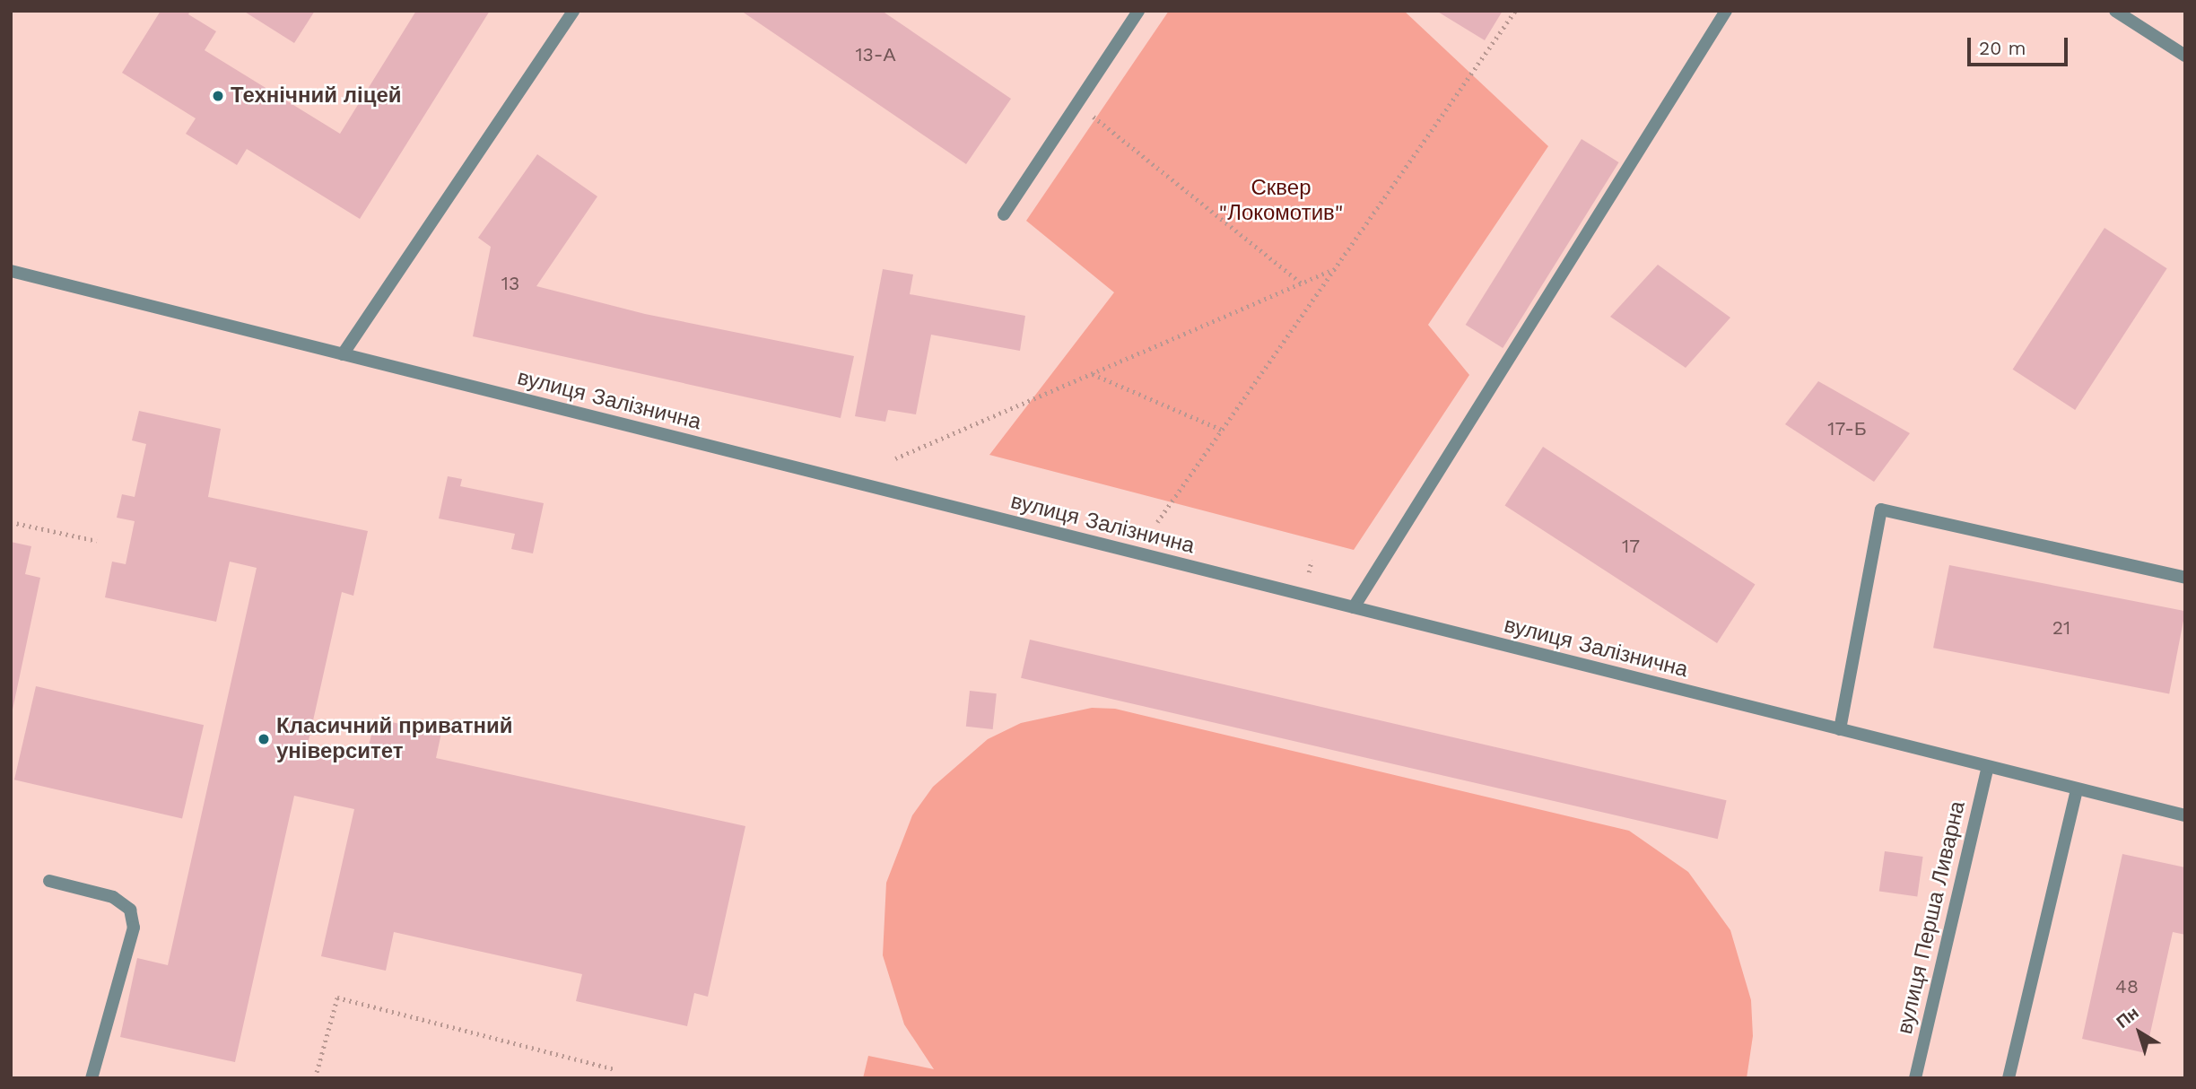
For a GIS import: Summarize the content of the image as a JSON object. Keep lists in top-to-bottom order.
{
  "streets": {
    "street": ["вулиця Залізнична", "вулиця Перша Ливарна"]
  },
  "crossings": [
    ["вулиця Залізнична", "вулиця Перша Ливарна"]
  ],
  "parks": ["Сквер \"Локомотив\""],
  "places": ["Технічний ліцей", "Класичний приватний університет"],
  "house_numbers": [
    "13-А",
    "13",
    "17-Б",
    "17",
    "21",
    "48"
  ],
  "scale_bar": "20 m",
  "north": "top left"
}
